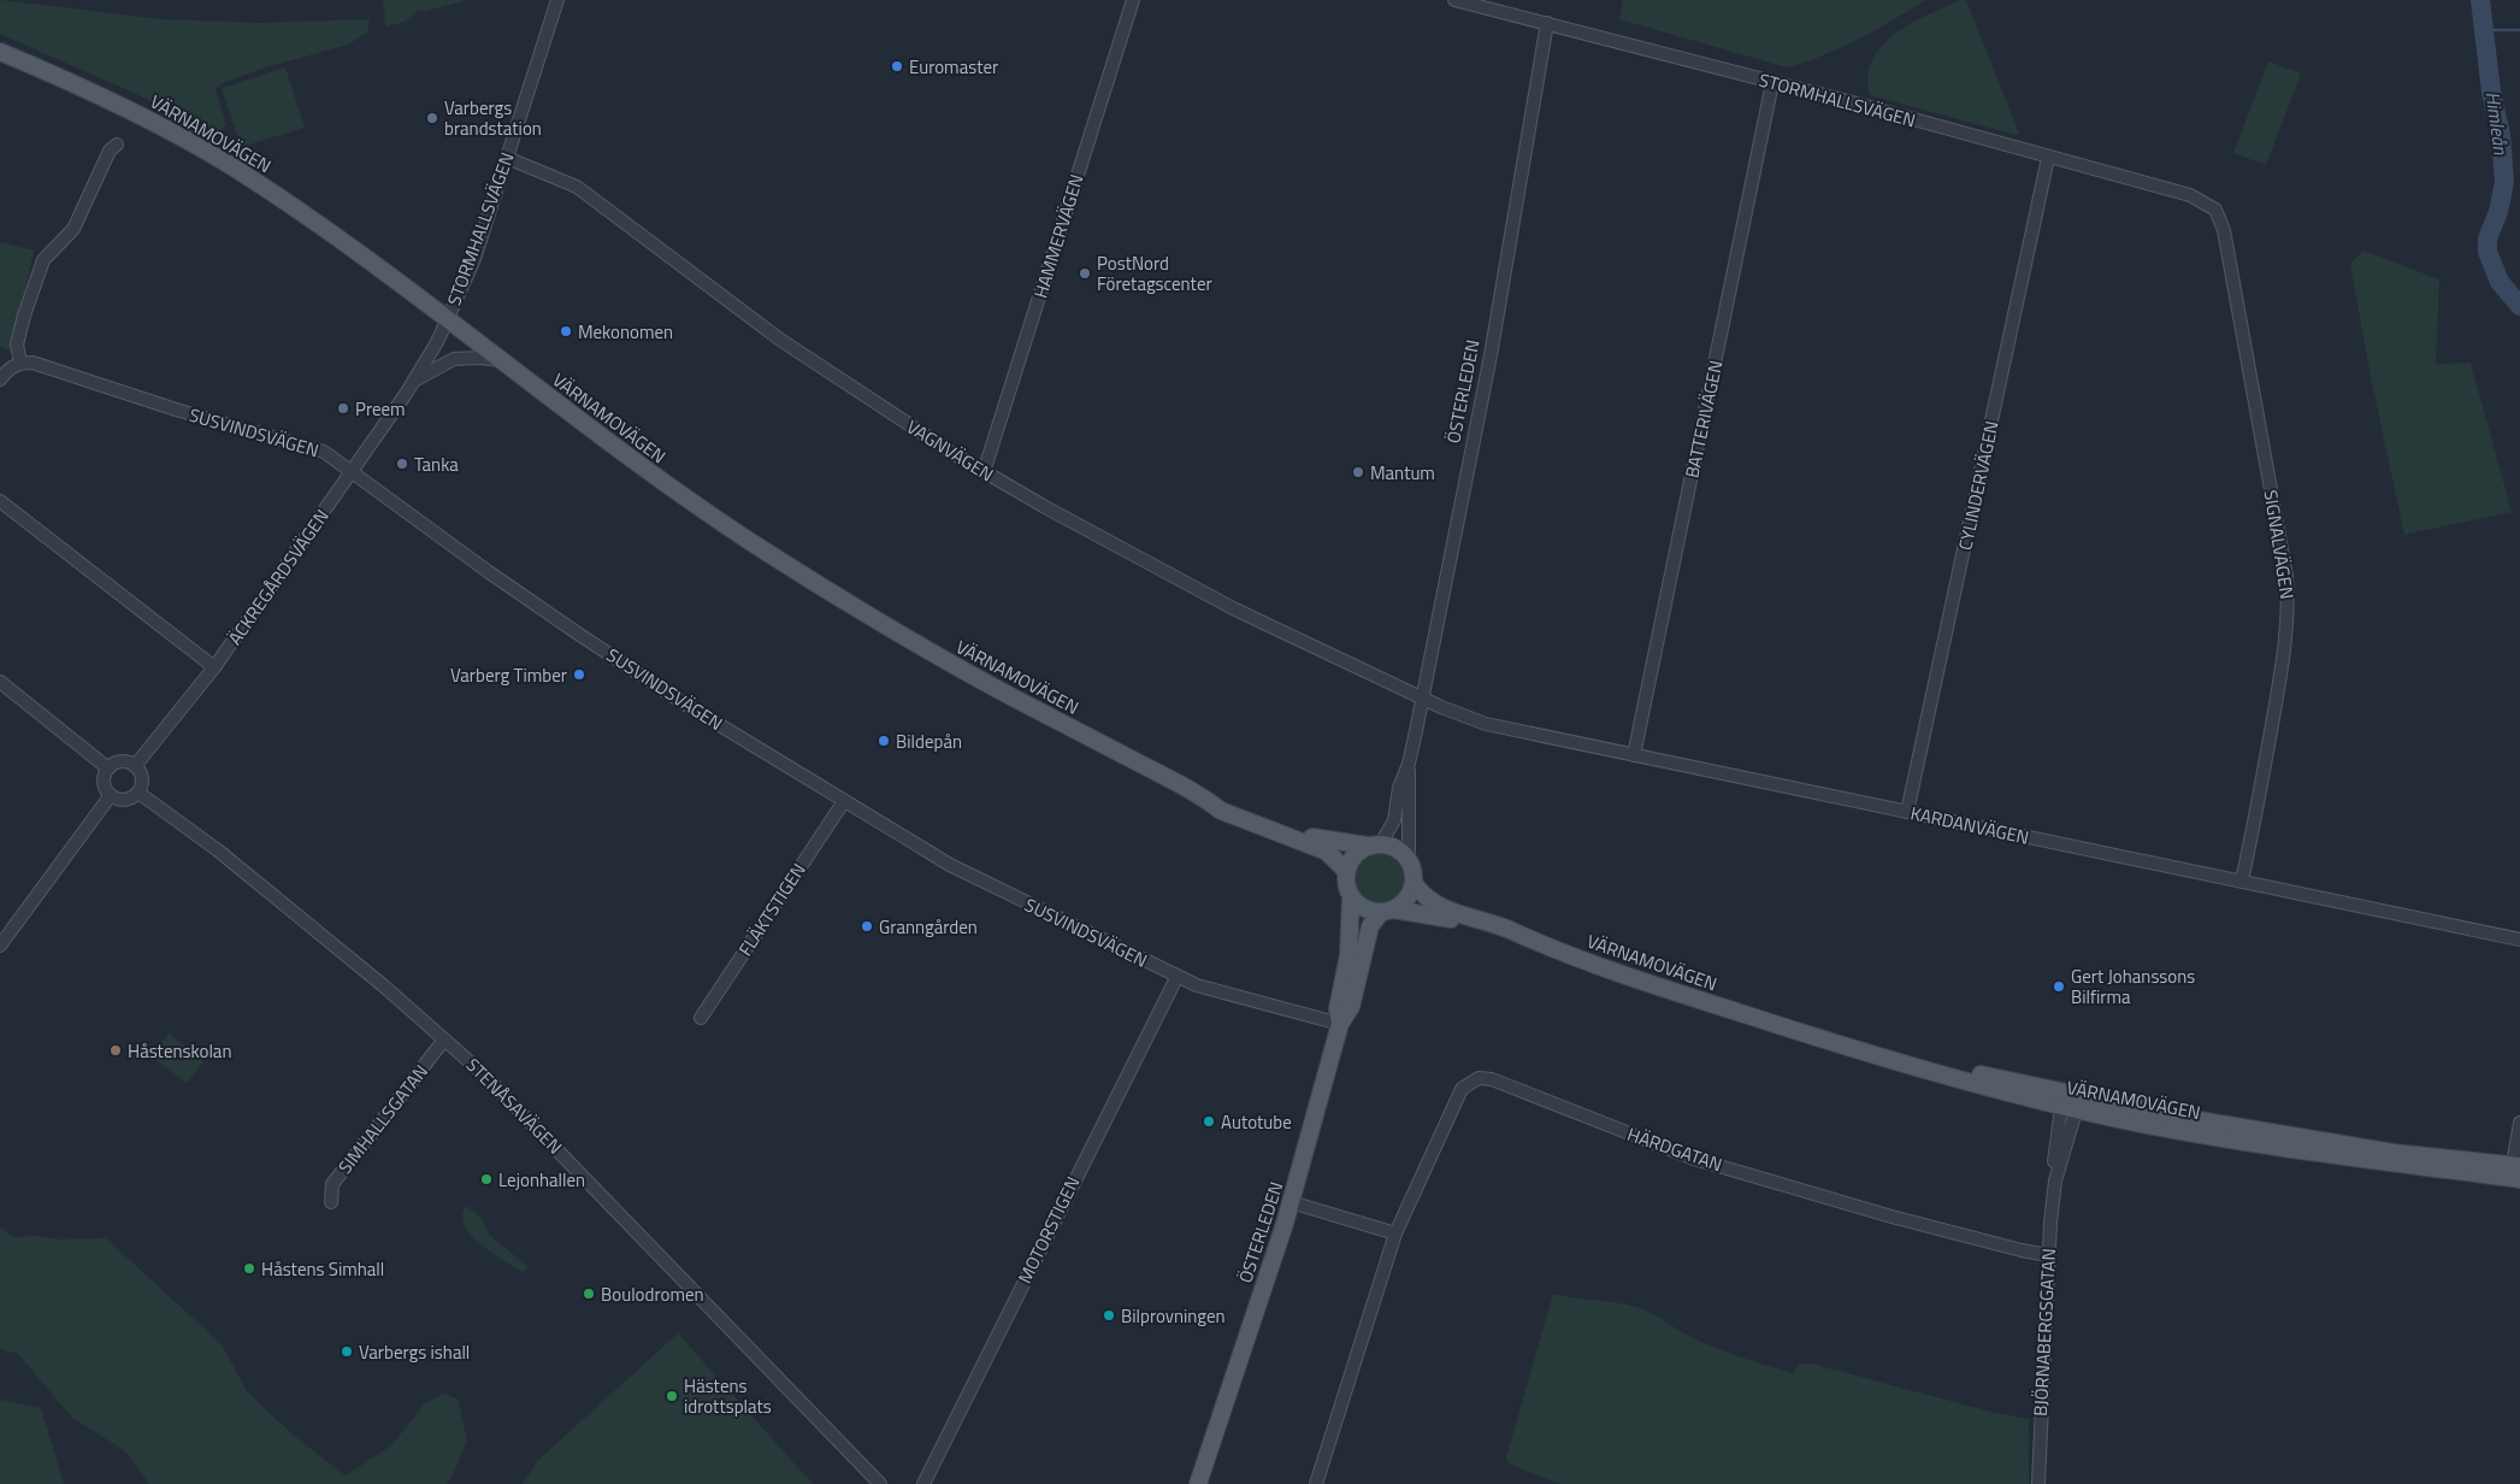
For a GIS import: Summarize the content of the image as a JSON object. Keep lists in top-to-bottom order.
{
  "streets": {
    "main road": ["VÄRNAMOVÄGEN", "ÖSTERLEDEN"],
    "street": [
      "STORMHALLSVÄGEN",
      "HAMMERVÄGEN",
      "BATTERIVÄGEN",
      "SUSVINDSVÄGEN",
      "VAGNVÄGEN",
      "CYLINDERVÄGEN",
      "SIGNALVÄGEN",
      "ÄCKREGÅRDSVÄGEN",
      "KARDANVÄGEN",
      "FLÄKTSTIGEN",
      "STENÅSAVÄGEN",
      "SIMHALLSGATAN",
      "HÄRDGATAN",
      "MOTORSTIGEN",
      "BJÖRNABERGSGATAN"
    ]
  },
  "crossings": [
    ["STORMHALLSVÄGEN", "VÄRNAMOVÄGEN"],
    ["STORMHALLSVÄGEN", "ÖSTERLEDEN"],
    ["STORMHALLSVÄGEN", "BATTERIVÄGEN"],
    ["STORMHALLSVÄGEN", "VAGNVÄGEN"],
    ["STORMHALLSVÄGEN", "CYLINDERVÄGEN"],
    ["STORMHALLSVÄGEN", "SIGNALVÄGEN"],
    ["STORMHALLSVÄGEN", "ÄCKREGÅRDSVÄGEN"],
    ["VÄRNAMOVÄGEN", "ÖSTERLEDEN"],
    ["VÄRNAMOVÄGEN", "ÄCKREGÅRDSVÄGEN"],
    ["VÄRNAMOVÄGEN", "BJÖRNABERGSGATAN"],
    ["HAMMERVÄGEN", "VAGNVÄGEN"],
    ["ÖSTERLEDEN", "SUSVINDSVÄGEN"],
    ["ÖSTERLEDEN", "VAGNVÄGEN"],
    ["ÖSTERLEDEN", "KARDANVÄGEN"],
    ["BATTERIVÄGEN", "KARDANVÄGEN"],
    ["SUSVINDSVÄGEN", "ÄCKREGÅRDSVÄGEN"],
    ["SUSVINDSVÄGEN", "FLÄKTSTIGEN"],
    ["SUSVINDSVÄGEN", "MOTORSTIGEN"],
    ["VAGNVÄGEN", "KARDANVÄGEN"],
    ["CYLINDERVÄGEN", "KARDANVÄGEN"],
    ["SIGNALVÄGEN", "KARDANVÄGEN"],
    ["ÄCKREGÅRDSVÄGEN", "STENÅSAVÄGEN"],
    ["STENÅSAVÄGEN", "SIMHALLSGATAN"],
    ["HÄRDGATAN", "BJÖRNABERGSGATAN"]
  ],
  "water": ["Himleån"],
  "places": [
    "Euromaster",
    "Varbergs brandstation",
    "PostNord Företagscenter",
    "Mekonomen",
    "Preem",
    "Tanka",
    "Mantum",
    "Varberg Timber",
    "Bildepån",
    "Granngården",
    "Gert Johanssons Bilfirma",
    "Håstenskolan",
    "Autotube",
    "Lejonhallen",
    "Håstens Simhall",
    "Boulodromen",
    "Bilprovningen",
    "Varbergs ishall",
    "Hästens idrottsplats"
  ]
}
